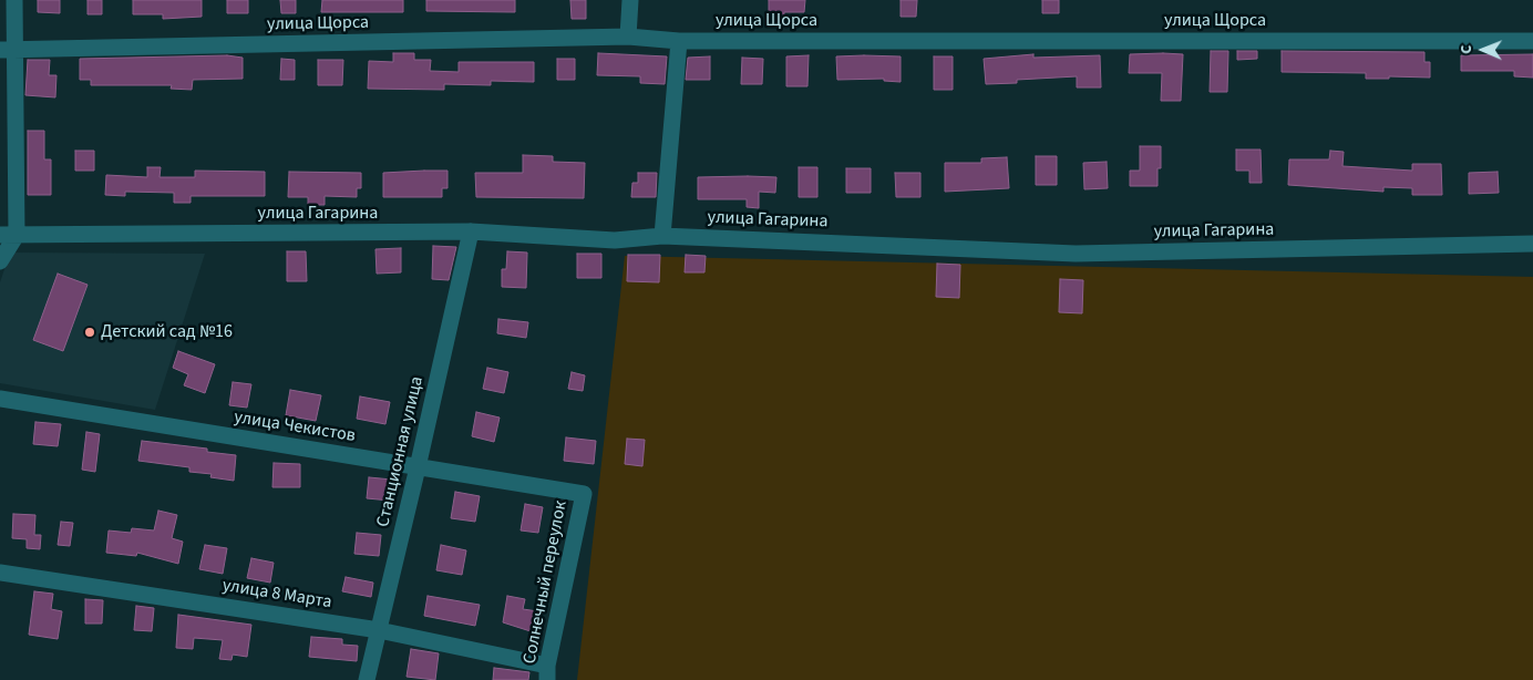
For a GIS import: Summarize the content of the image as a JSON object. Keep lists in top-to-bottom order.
{
  "streets": {
    "street": [
      "улица Щорса",
      "улица Гагарина",
      "улица Чекистов",
      "Станционная улица",
      "Солнечный переулок",
      "улица 8 Марта"
    ]
  },
  "crossings": [
    ["улица Гагарина", "Станционная улица"],
    ["улица Чекистов", "Станционная улица"],
    ["улица Чекистов", "Солнечный переулок"],
    ["Станционная улица", "улица 8 Марта"],
    ["Солнечный переулок", "улица 8 Марта"]
  ],
  "places": ["Детский сад №16"],
  "north": "left"
}
